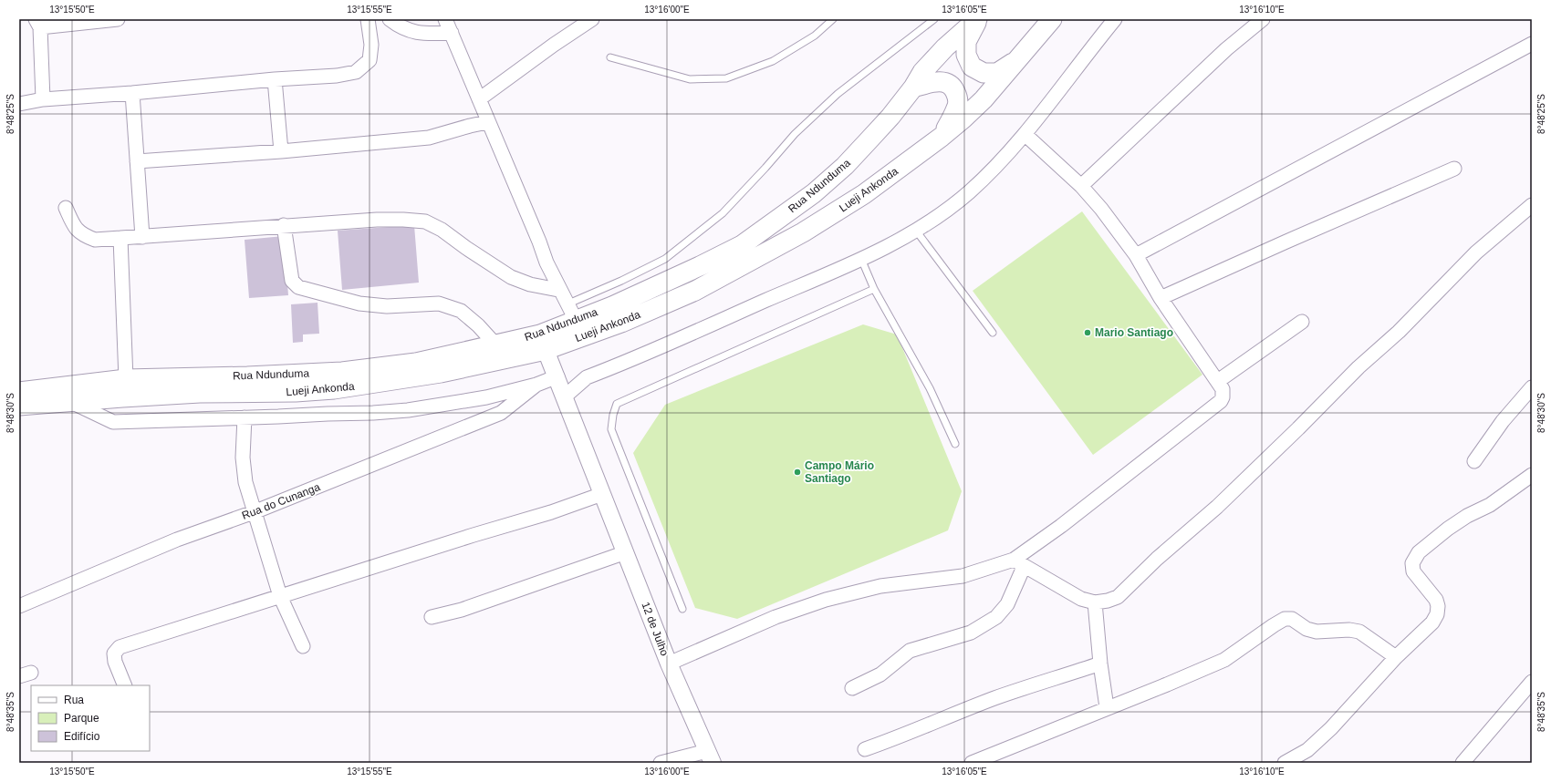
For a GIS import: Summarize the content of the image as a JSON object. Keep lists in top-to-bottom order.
{
  "streets": {
    "main road": ["Rua Ndunduma", "Lueji Ankonda"],
    "street": ["Rua do Cunanga", "12 de Julho"]
  },
  "crossings": [
    ["Lueji Ankonda", "12 de Julho"]
  ],
  "places": ["Mario Santiago", "Campo Mário Santiago"],
  "legend": ["Rua", "Parque", "Edifício"],
  "coordinates": [
    "13°15'50\"E",
    "13°15'55\"E",
    "13°16'00\"E",
    "13°16'05\"E",
    "13°16'10\"E",
    "8°48'25\"S",
    "8°48'30\"S",
    "8°48'35\"S"
  ]
}
